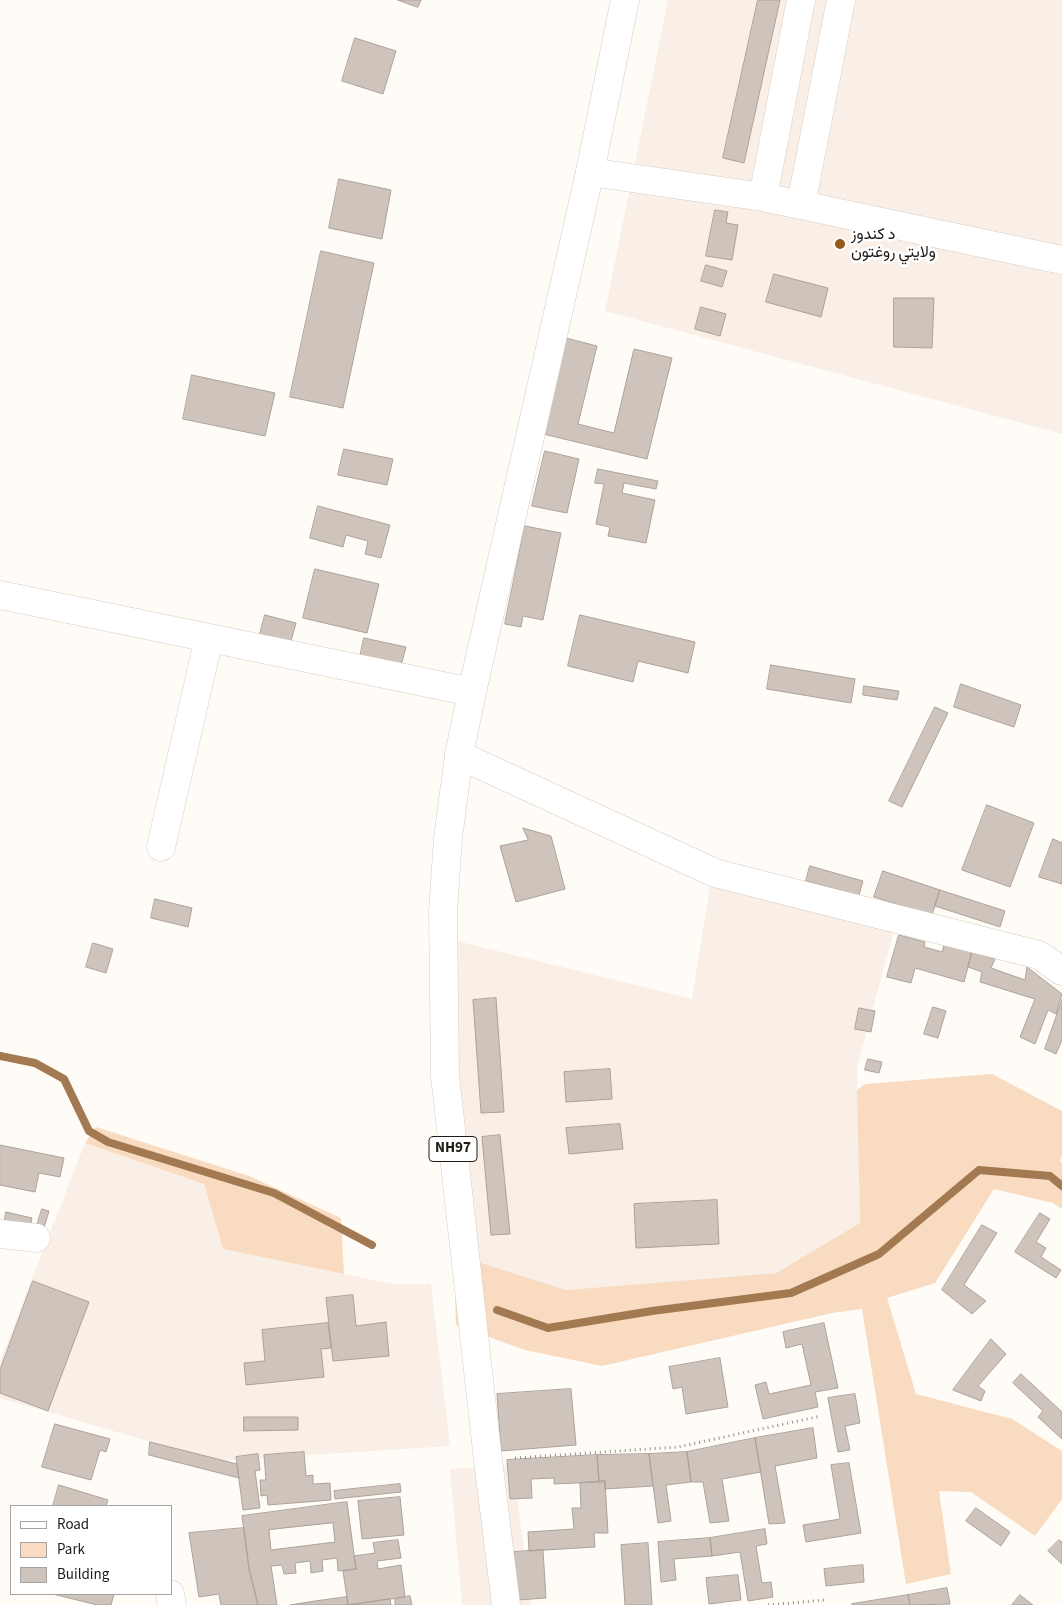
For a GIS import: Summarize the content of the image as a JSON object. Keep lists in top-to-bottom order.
{
  "streets": {
    "main road": ["NH97"]
  },
  "places": ["د کندوز ولایتي روغتون"],
  "legend": ["Road", "Park", "Building"]
}
